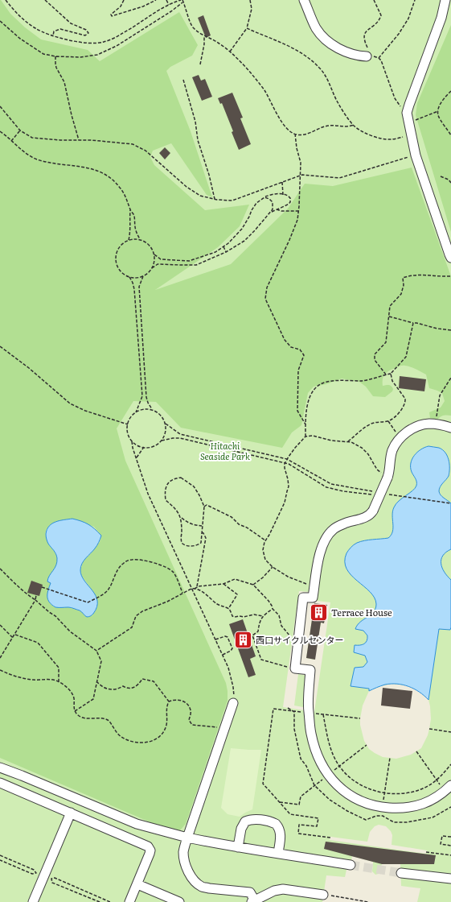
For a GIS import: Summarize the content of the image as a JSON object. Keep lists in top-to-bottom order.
{
  "parks": ["Hitachi Seaside Park"],
  "places": {
    "building": ["Terrace House", "西口サイクルセンター"]
  }
}
